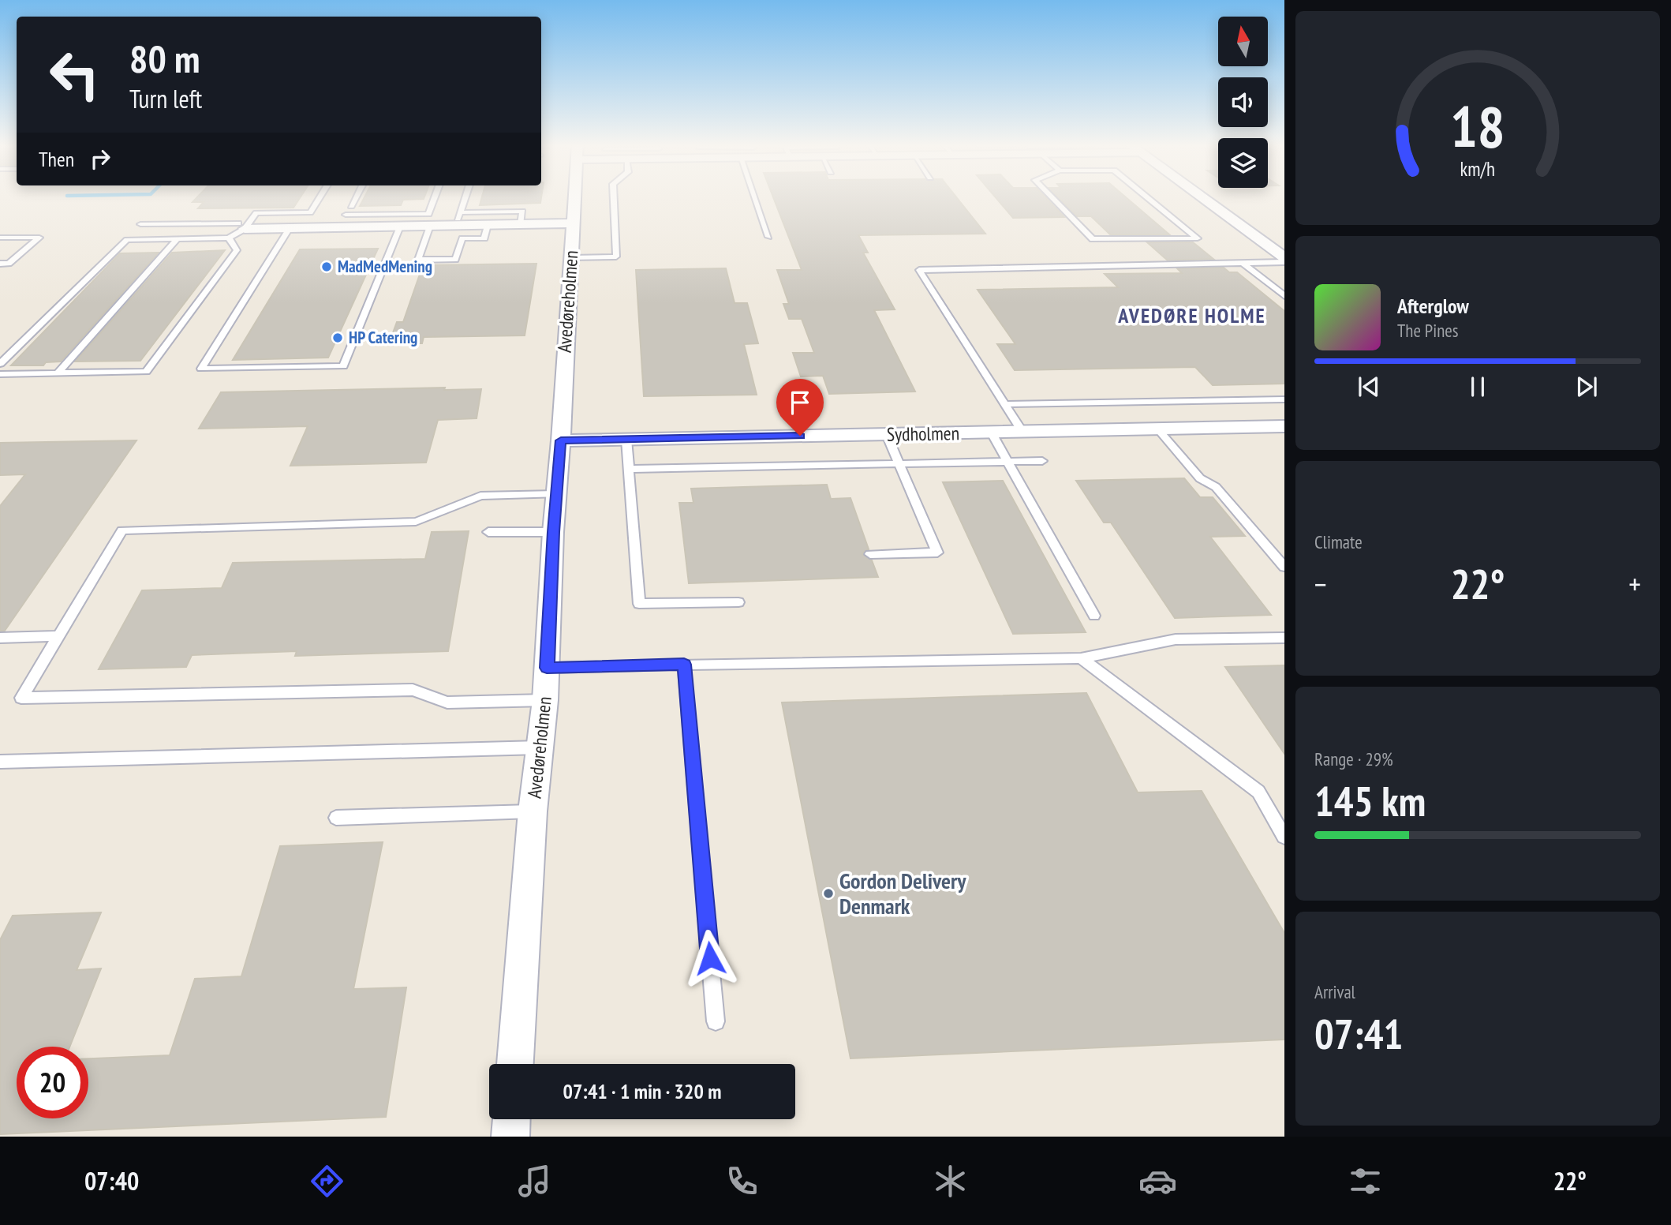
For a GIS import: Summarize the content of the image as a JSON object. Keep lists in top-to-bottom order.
{
  "streets": {
    "street": ["Avedøreholmen", "Sydholmen"]
  },
  "crossings": [
    ["Avedøreholmen", "Sydholmen"]
  ],
  "districts": ["AVEDØRE HOLME"],
  "places": ["MadMedMening", "HP Catering", "Gordon Delivery Denmark"],
  "north": "top",
  "page": {
    "turn": ["80 m", "Turn left"],
    "then": "Then",
    "song": ["Afterglow", "The Pines"],
    "tile": [
      "Climate",
      ["Range · 29%", "145 km"],
      ["Arrival", "07:41"]
    ],
    "heat": ["−", "22°", "+"],
    "limit": "20",
    "trip": "07:41 · 1 min · 320 m",
    "tabs": ["07:40", "22°"],
    "gauge": ["18", "km/h"]
  }
}
